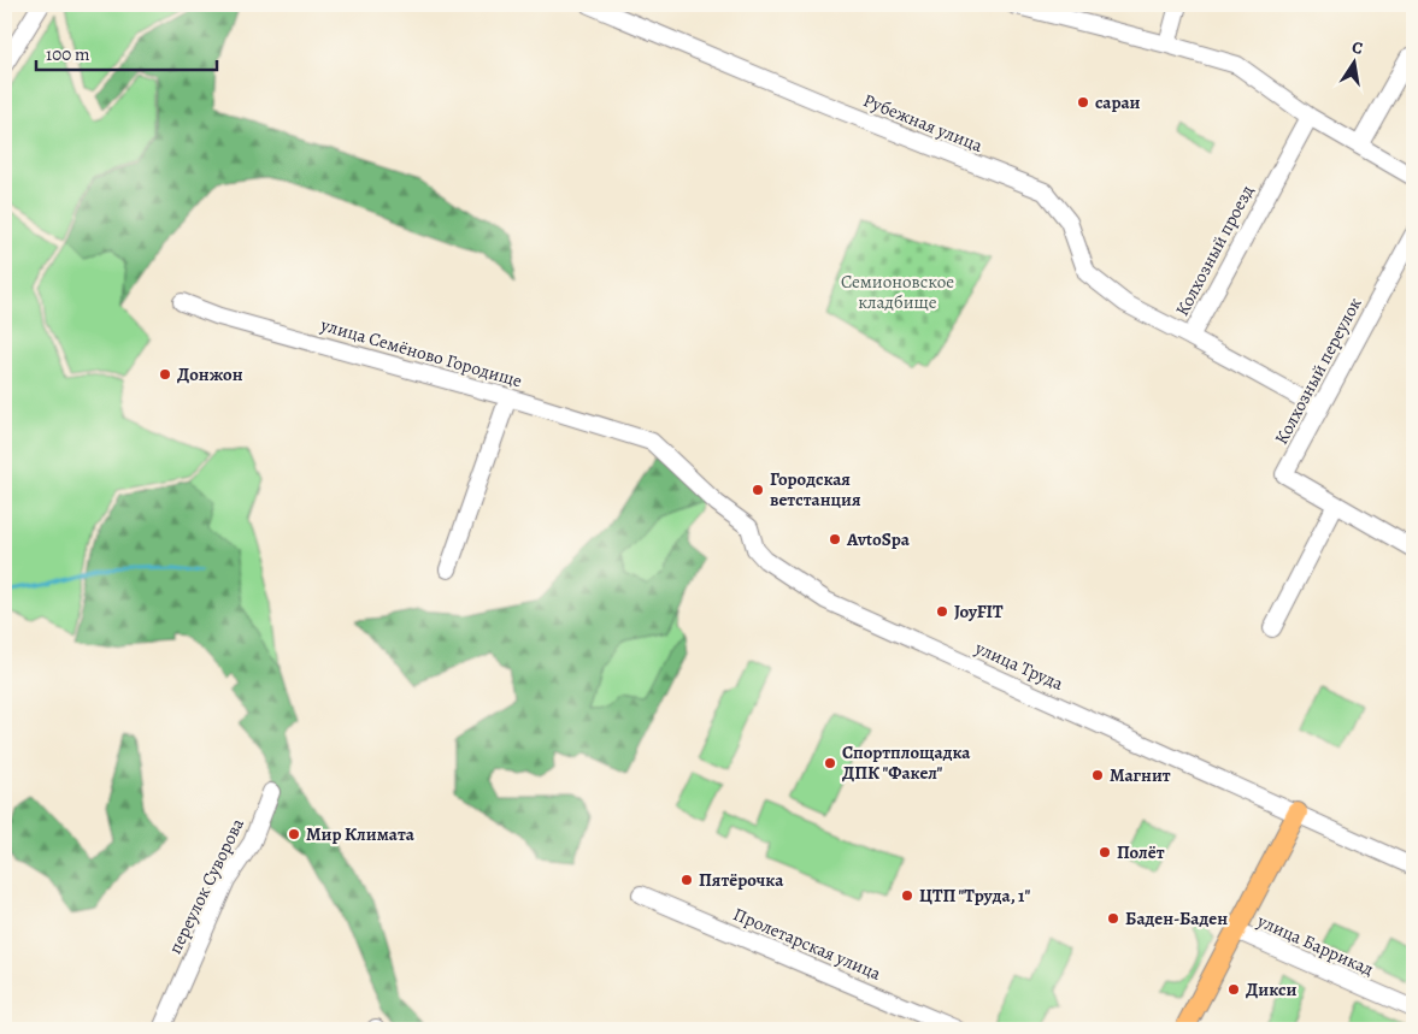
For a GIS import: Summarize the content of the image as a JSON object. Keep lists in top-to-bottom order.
{
  "streets": {
    "street": [
      "Рубежная улица",
      "Колхозный проезд",
      "улица Семёново Городище",
      "Колхозный переулок",
      "улица Труда",
      "переулок Суворова",
      "Пролетарская улица",
      "улица Баррикад"
    ]
  },
  "crossings": [
    ["Рубежная улица", "Колхозный проезд"],
    ["Колхозный проезд", "Колхозный переулок"],
    ["улица Семёново Городище", "улица Труда"]
  ],
  "parks": ["Семионовское кладбище"],
  "places": [
    "сараи",
    "Донжон",
    "Городская ветстанция",
    "AvtoSpa",
    "JoyFIT",
    "Спортплощадка ДПК \"Факел\"",
    "Магнит",
    "Мир Климата",
    "Полёт",
    "Пятёрочка",
    "ЦТП \"Труда, 1\"",
    "Баден-Баден",
    "Дикси"
  ],
  "scale_bar": "100 m",
  "north": "top"
}
